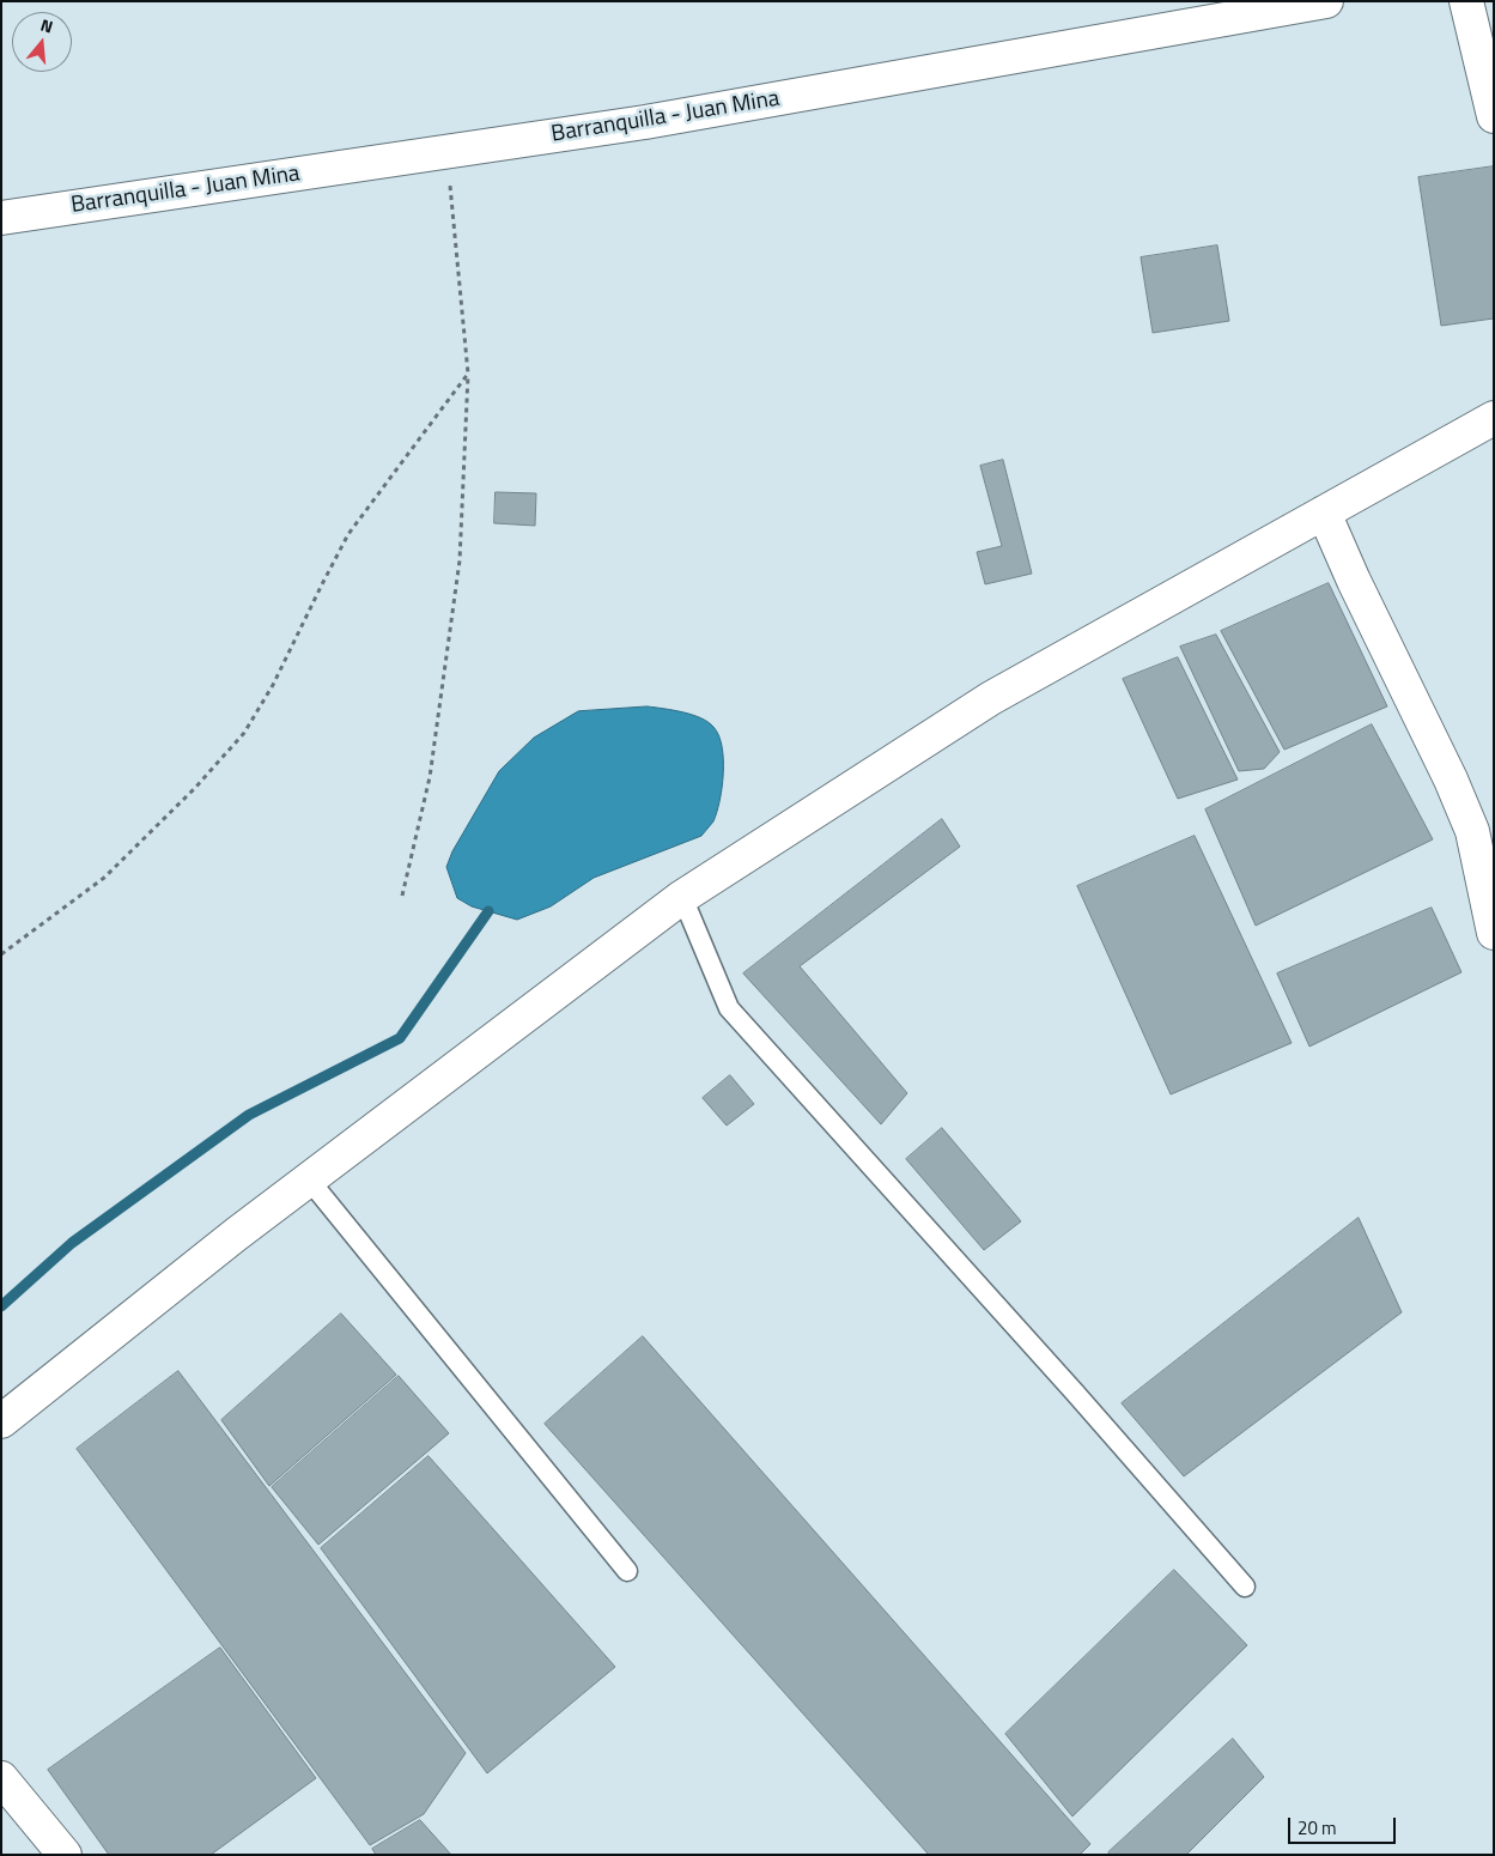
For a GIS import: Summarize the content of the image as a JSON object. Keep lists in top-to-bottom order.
{
  "streets": {
    "street": ["Barranquilla - Juan Mina"]
  },
  "scale_bar": "20 m",
  "north": "top"
}
